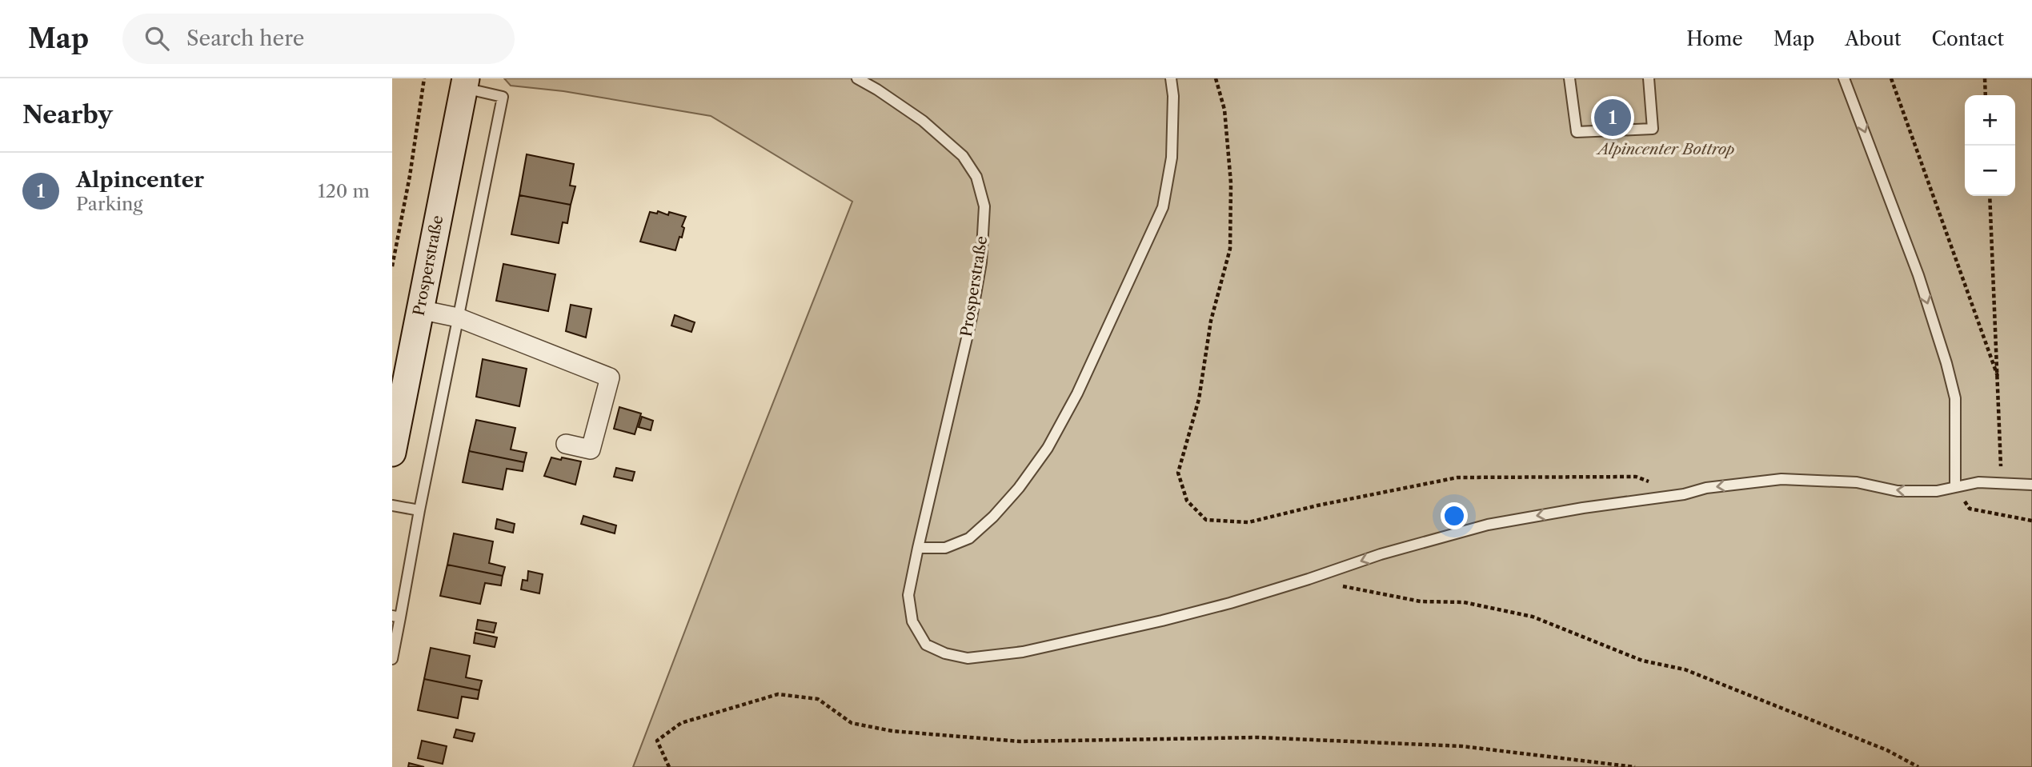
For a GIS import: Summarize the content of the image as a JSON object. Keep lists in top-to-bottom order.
{
  "streets": {
    "main road": ["Prosperstraße"]
  },
  "parks": ["Alpincenter Bottrop"],
  "page": {
    "header": "Map",
    "search": "Search here",
    "nav": [
      "Home",
      "Map",
      "About",
      "Contact"
    ],
    "heading": "Nearby",
    "map_buttons": ["+", "−"],
    "pins": "1",
    "list": [
      {
        "mark": "1",
        "name": "Alpincenter",
        "note": "Parking",
        "value": "120 m"
      }
    ]
  }
}
